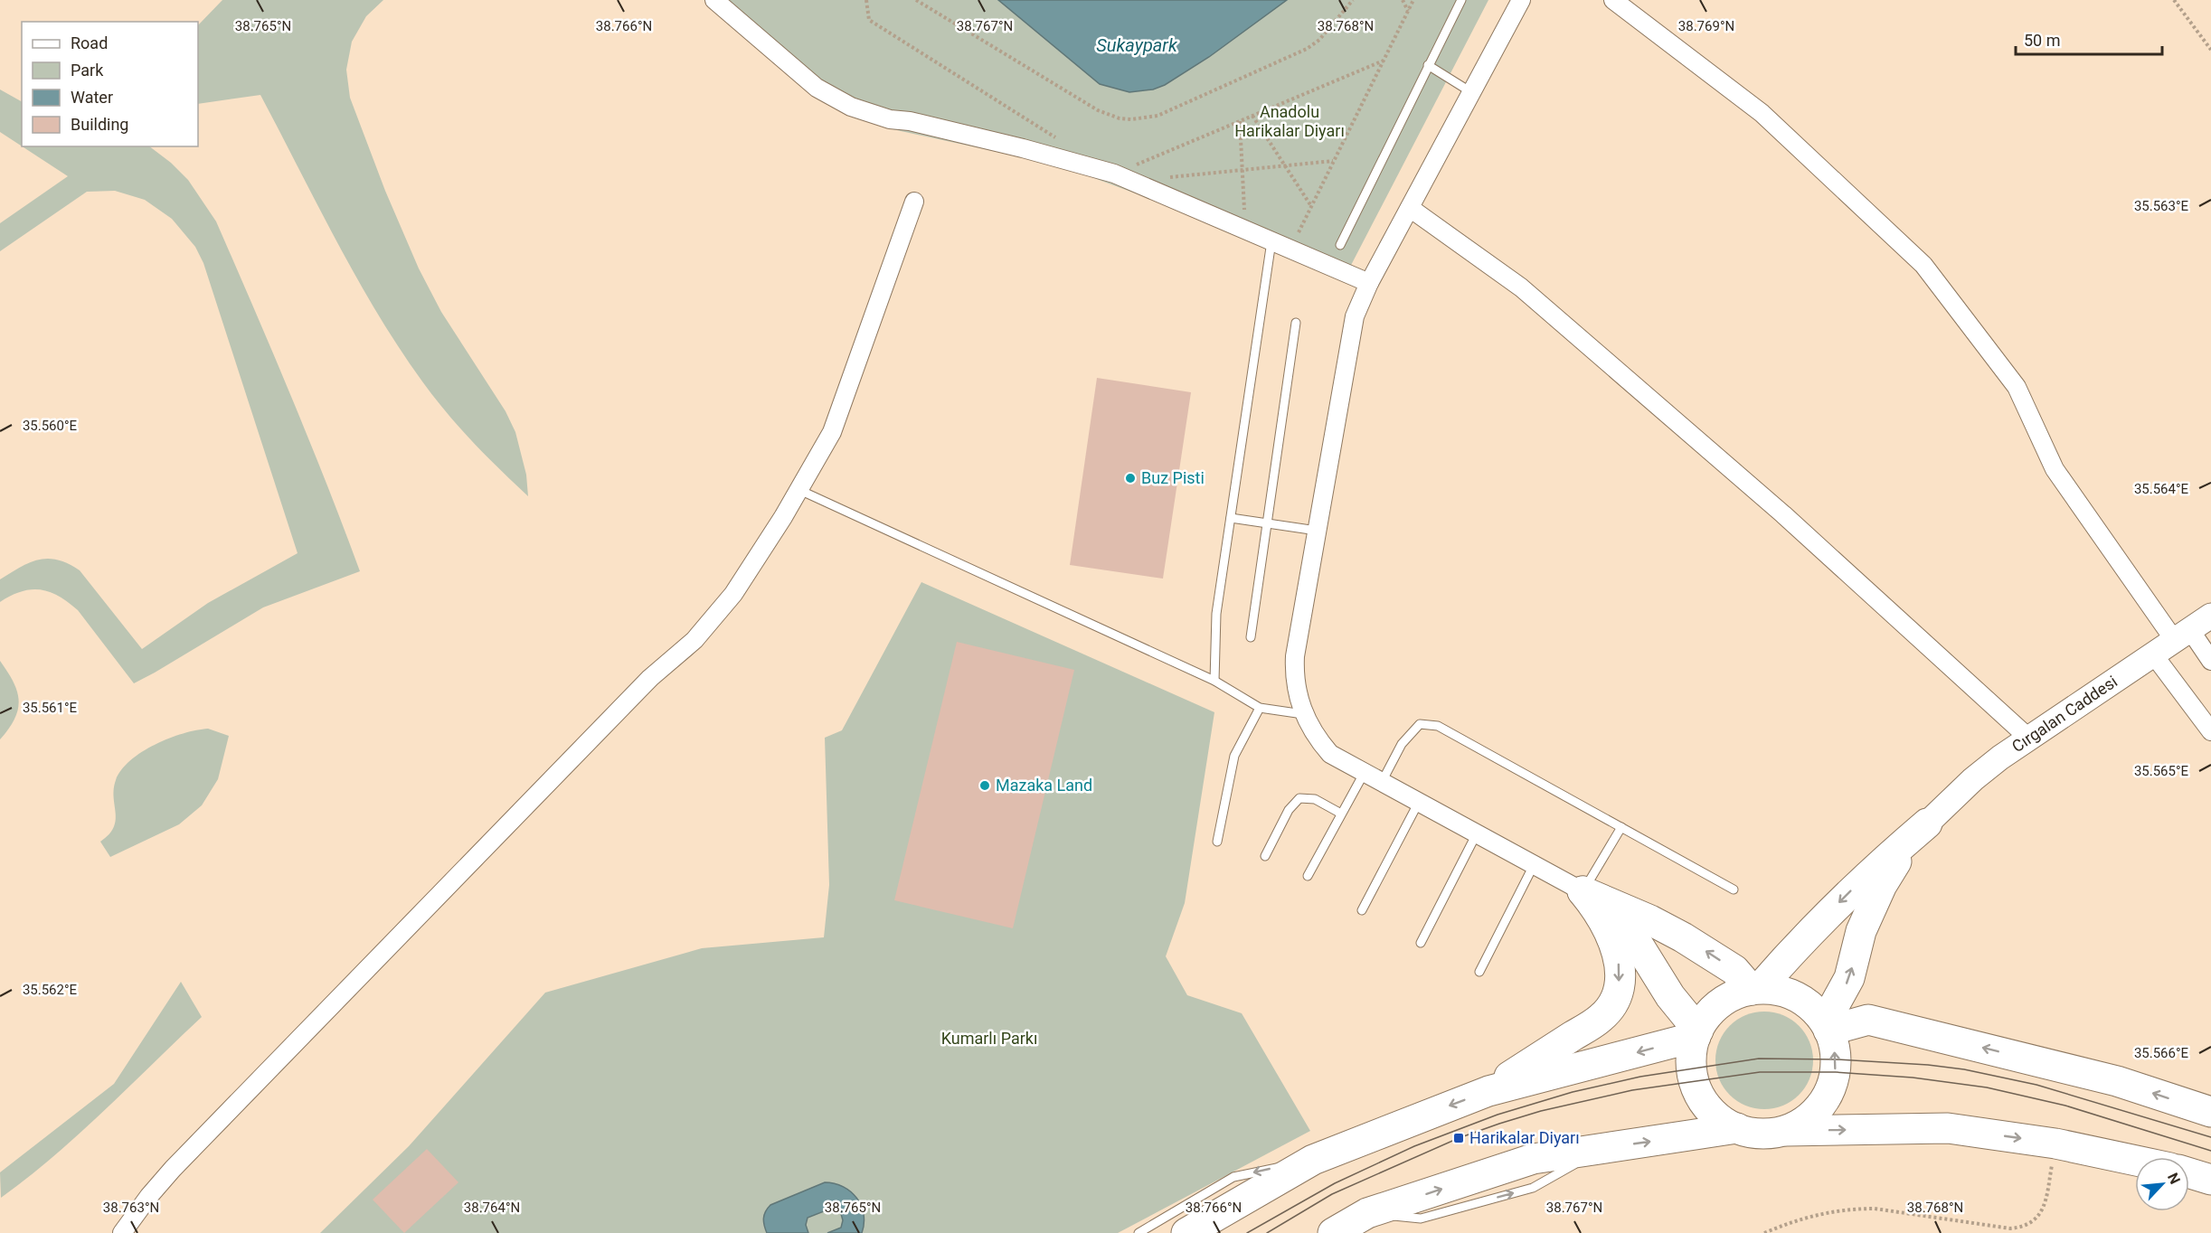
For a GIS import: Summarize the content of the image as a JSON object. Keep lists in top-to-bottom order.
{
  "streets": {
    "street": ["Cırgalan Caddesi"]
  },
  "water": ["Sukaypark"],
  "parks": ["Anadolu Harikalar Diyarı", "Kumarlı Parkı"],
  "places": {
    "other": ["Buz Pisti", "Mazaka Land"],
    "transit": ["Harikalar Diyarı"]
  },
  "legend": [
    "Road",
    "Park",
    "Water",
    "Building"
  ],
  "scale_bar": "50 m",
  "north": "top right",
  "coordinates": [
    "38.765°N",
    "38.766°N",
    "38.767°N",
    "38.768°N",
    "38.769°N",
    "35.563°E",
    "35.560°E",
    "35.564°E",
    "35.561°E",
    "35.565°E",
    "35.562°E",
    "35.566°E",
    "38.763°N",
    "38.764°N"
  ]
}
